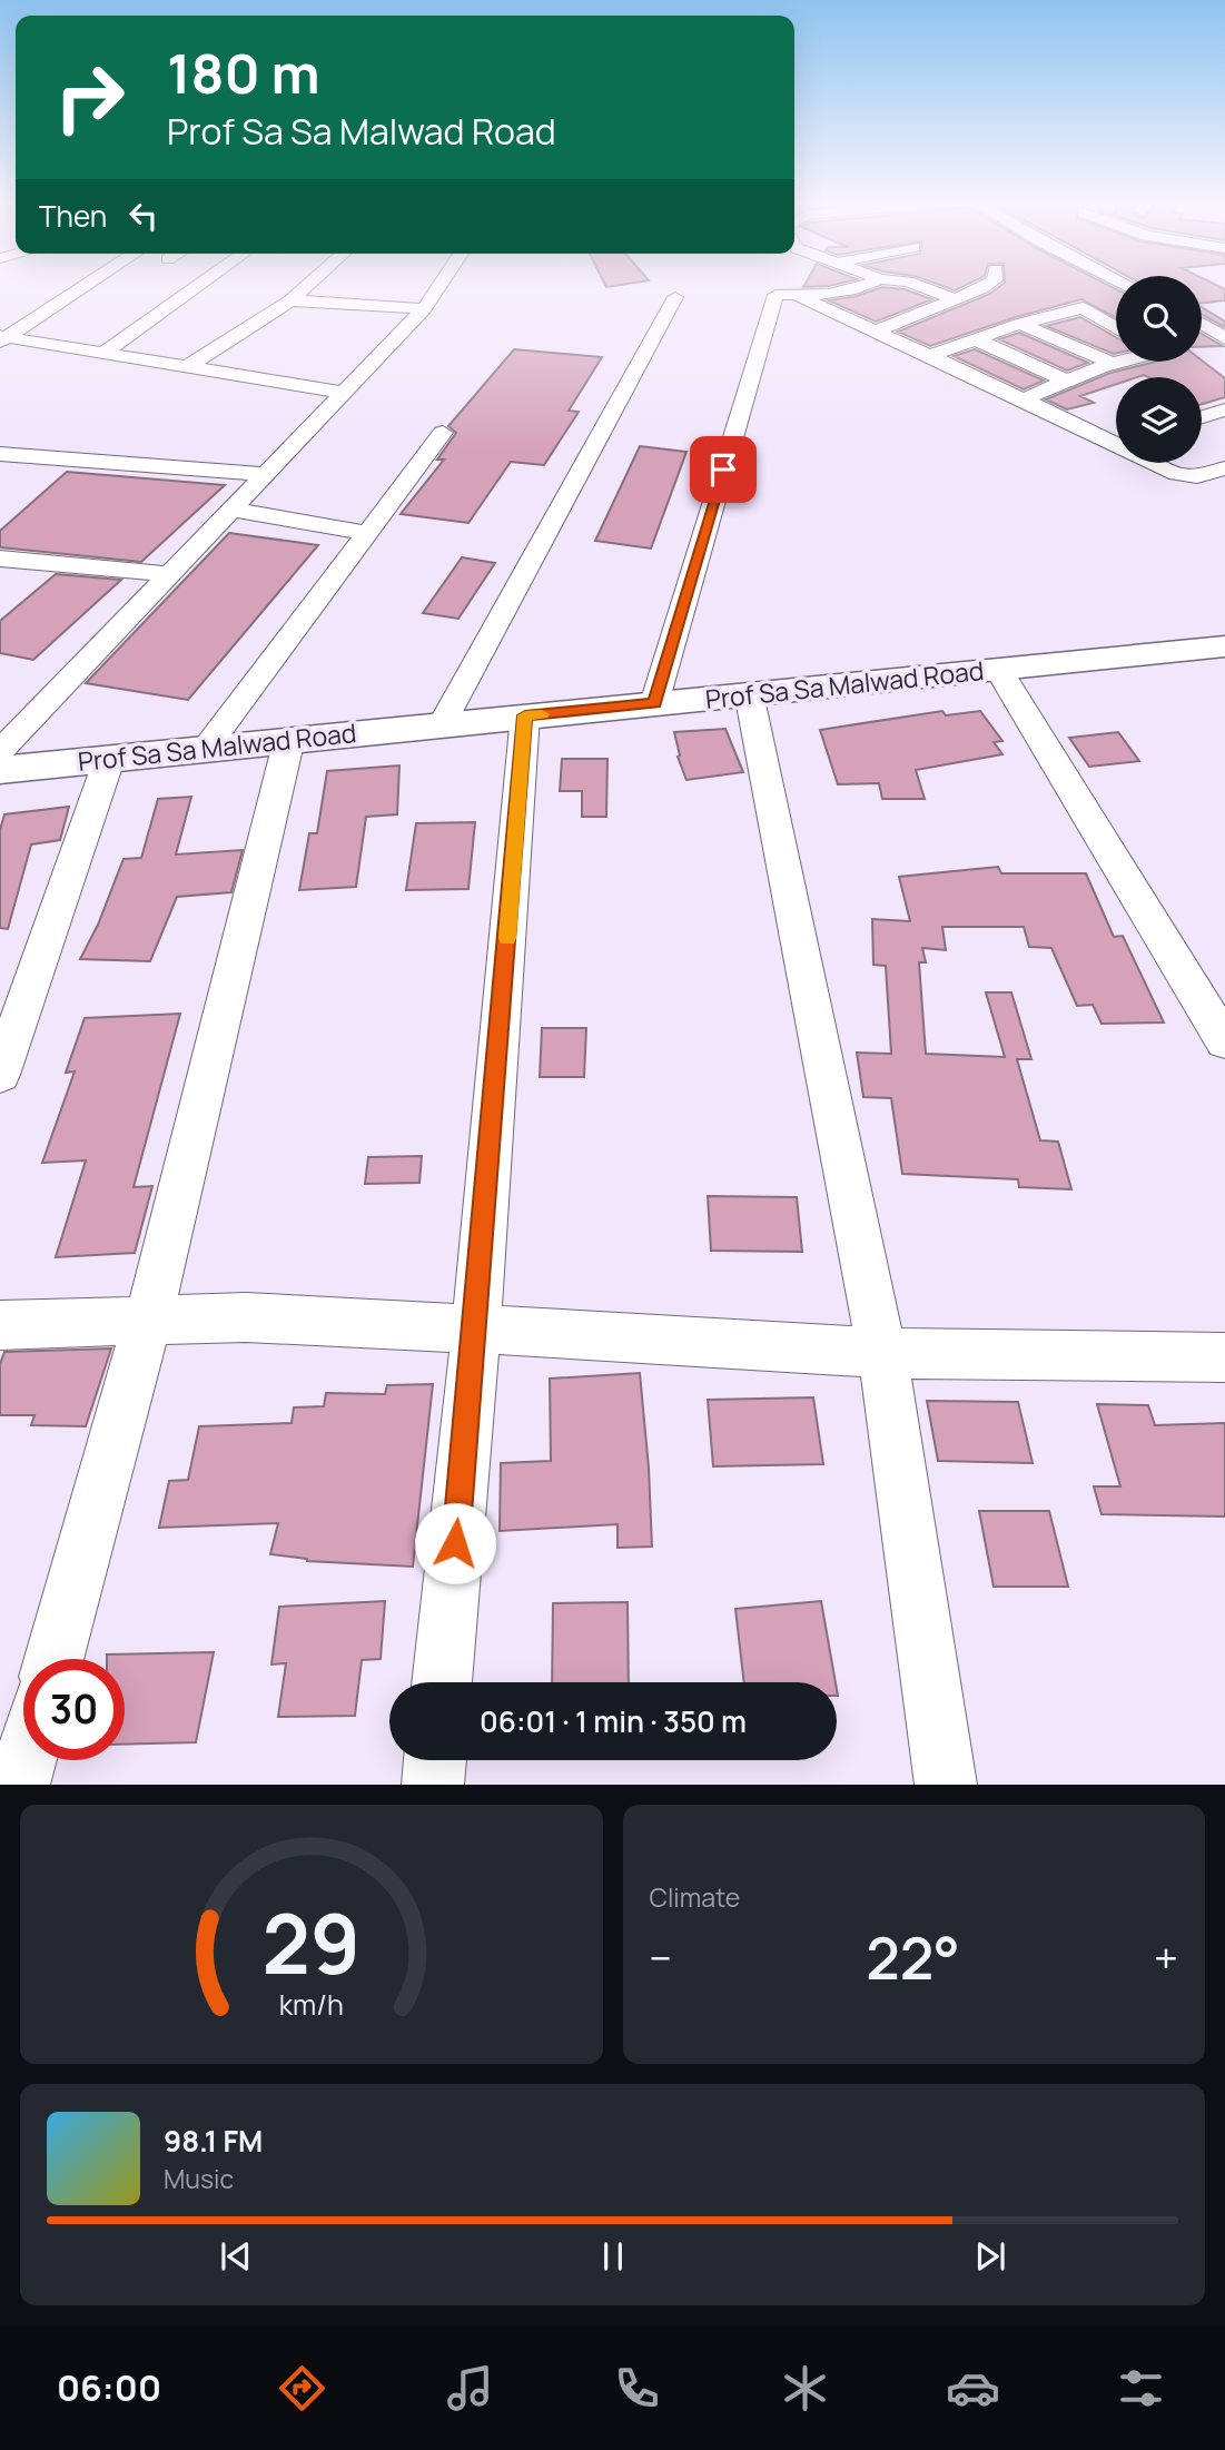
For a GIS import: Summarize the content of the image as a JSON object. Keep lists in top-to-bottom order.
{
  "streets": {
    "street": ["Prof Sa Sa Malwad Road"]
  },
  "page": {
    "turn": ["180 m", "Prof Sa Sa Malwad Road"],
    "then": "Then",
    "limit": "30",
    "trip": "06:01 · 1 min · 350 m",
    "tile": "Climate",
    "heat": ["−", "22°", "+"],
    "song": ["98.1 FM", "Music"],
    "tabs": "06:00",
    "gauge": ["29", "km/h"]
  }
}
